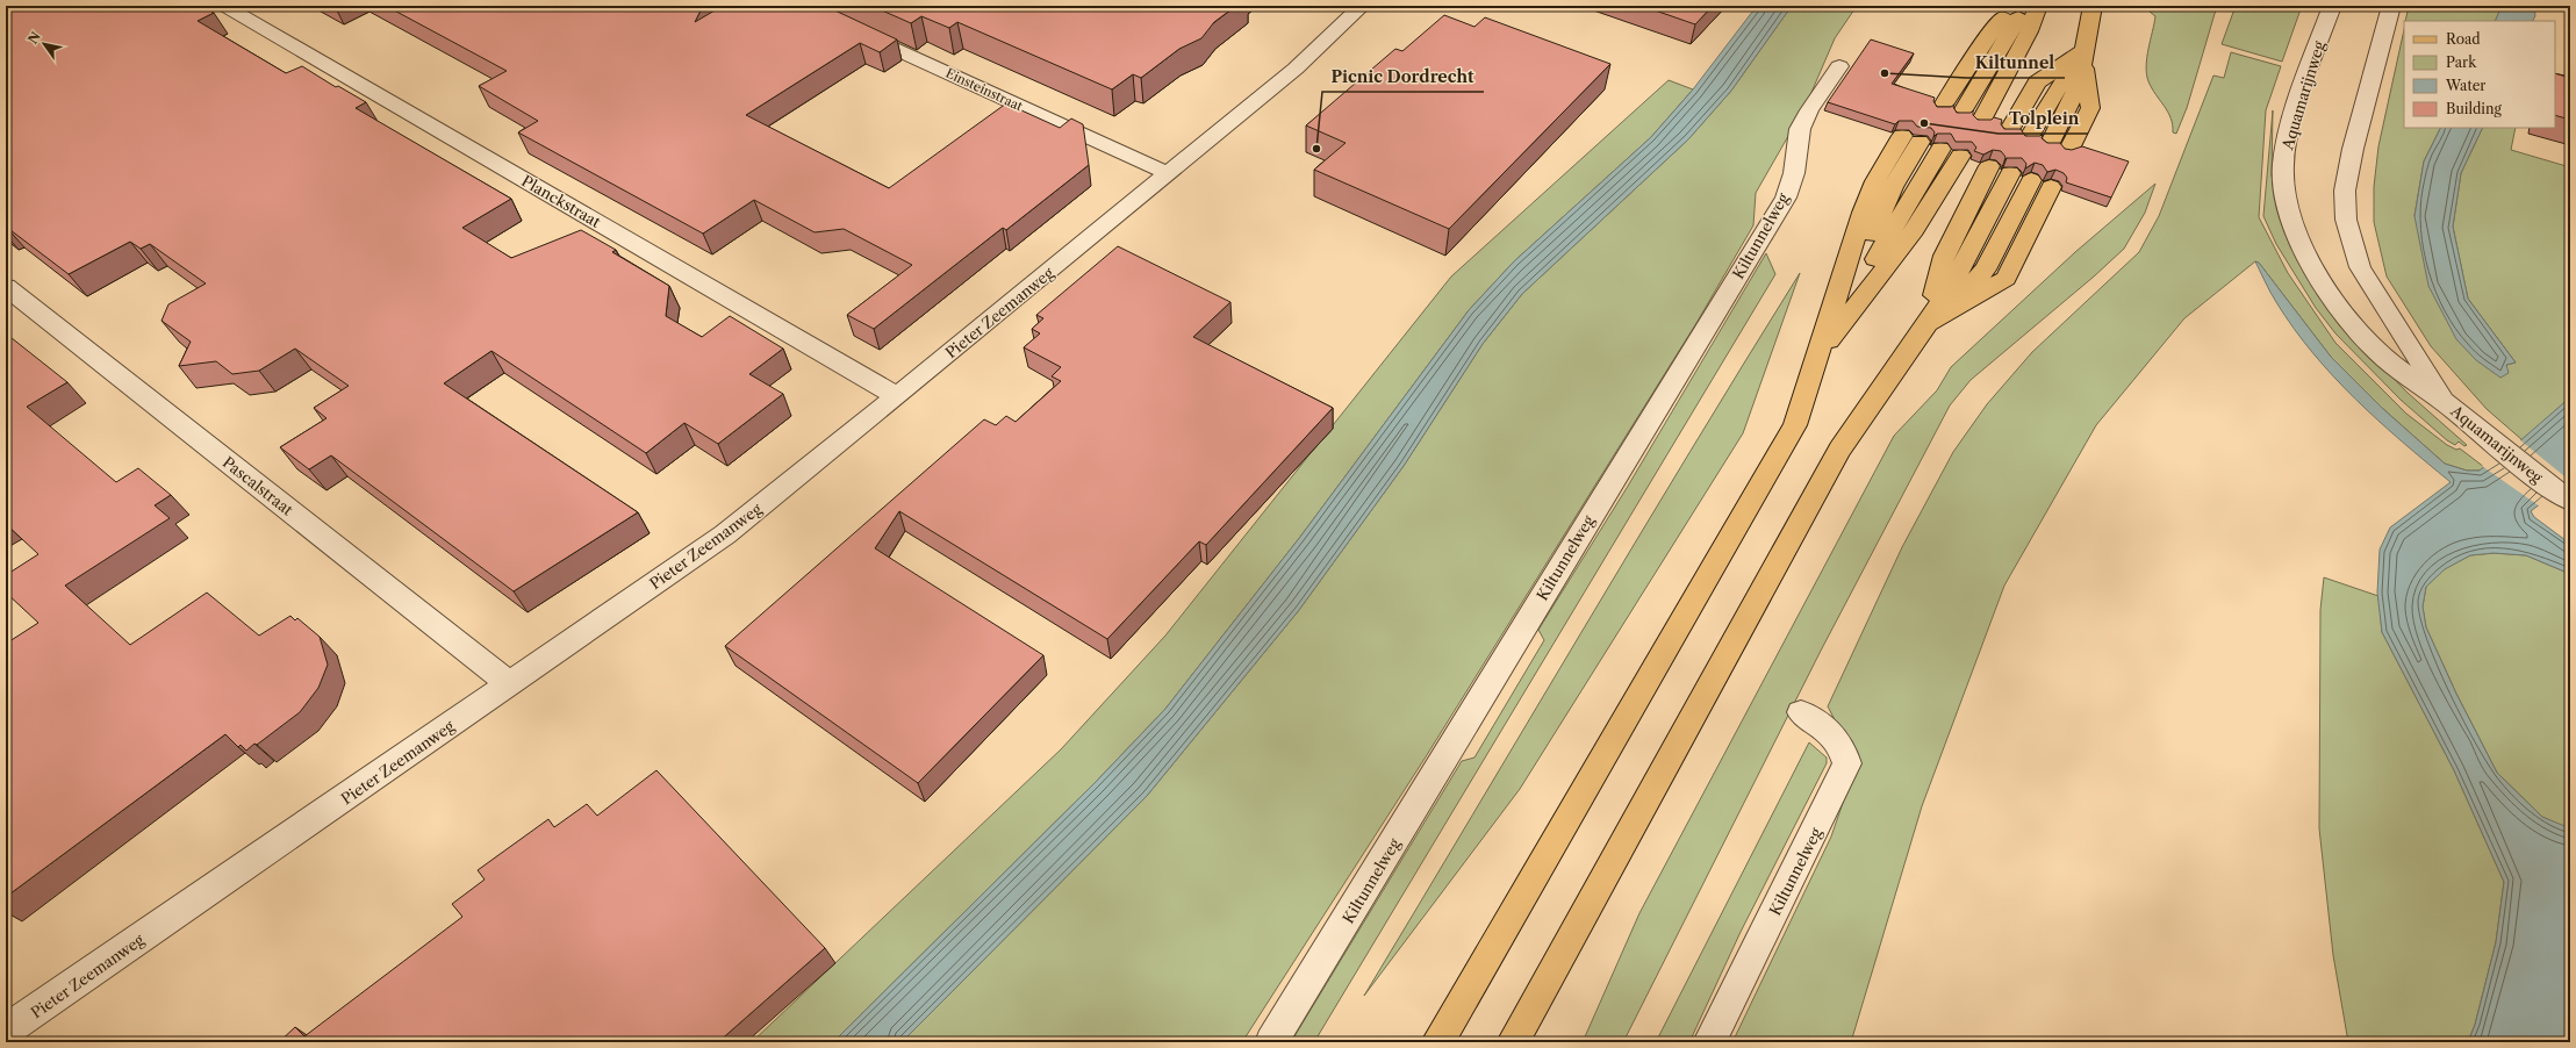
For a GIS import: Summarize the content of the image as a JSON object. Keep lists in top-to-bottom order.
{
  "streets": {
    "street": [
      "Einsteinstraat",
      "Aquamarijnweg",
      "Planckstraat",
      "Kiltunnelweg",
      "Pieter Zeemanweg",
      "Pascalstraat"
    ]
  },
  "crossings": [
    ["Einsteinstraat", "Pieter Zeemanweg"],
    ["Planckstraat", "Pieter Zeemanweg"],
    ["Pieter Zeemanweg", "Pascalstraat"]
  ],
  "places": ["Kiltunnel", "Tolplein", "Picnic Dordrecht"],
  "legend": [
    "Road",
    "Park",
    "Water",
    "Building"
  ],
  "north": "top left"
}
